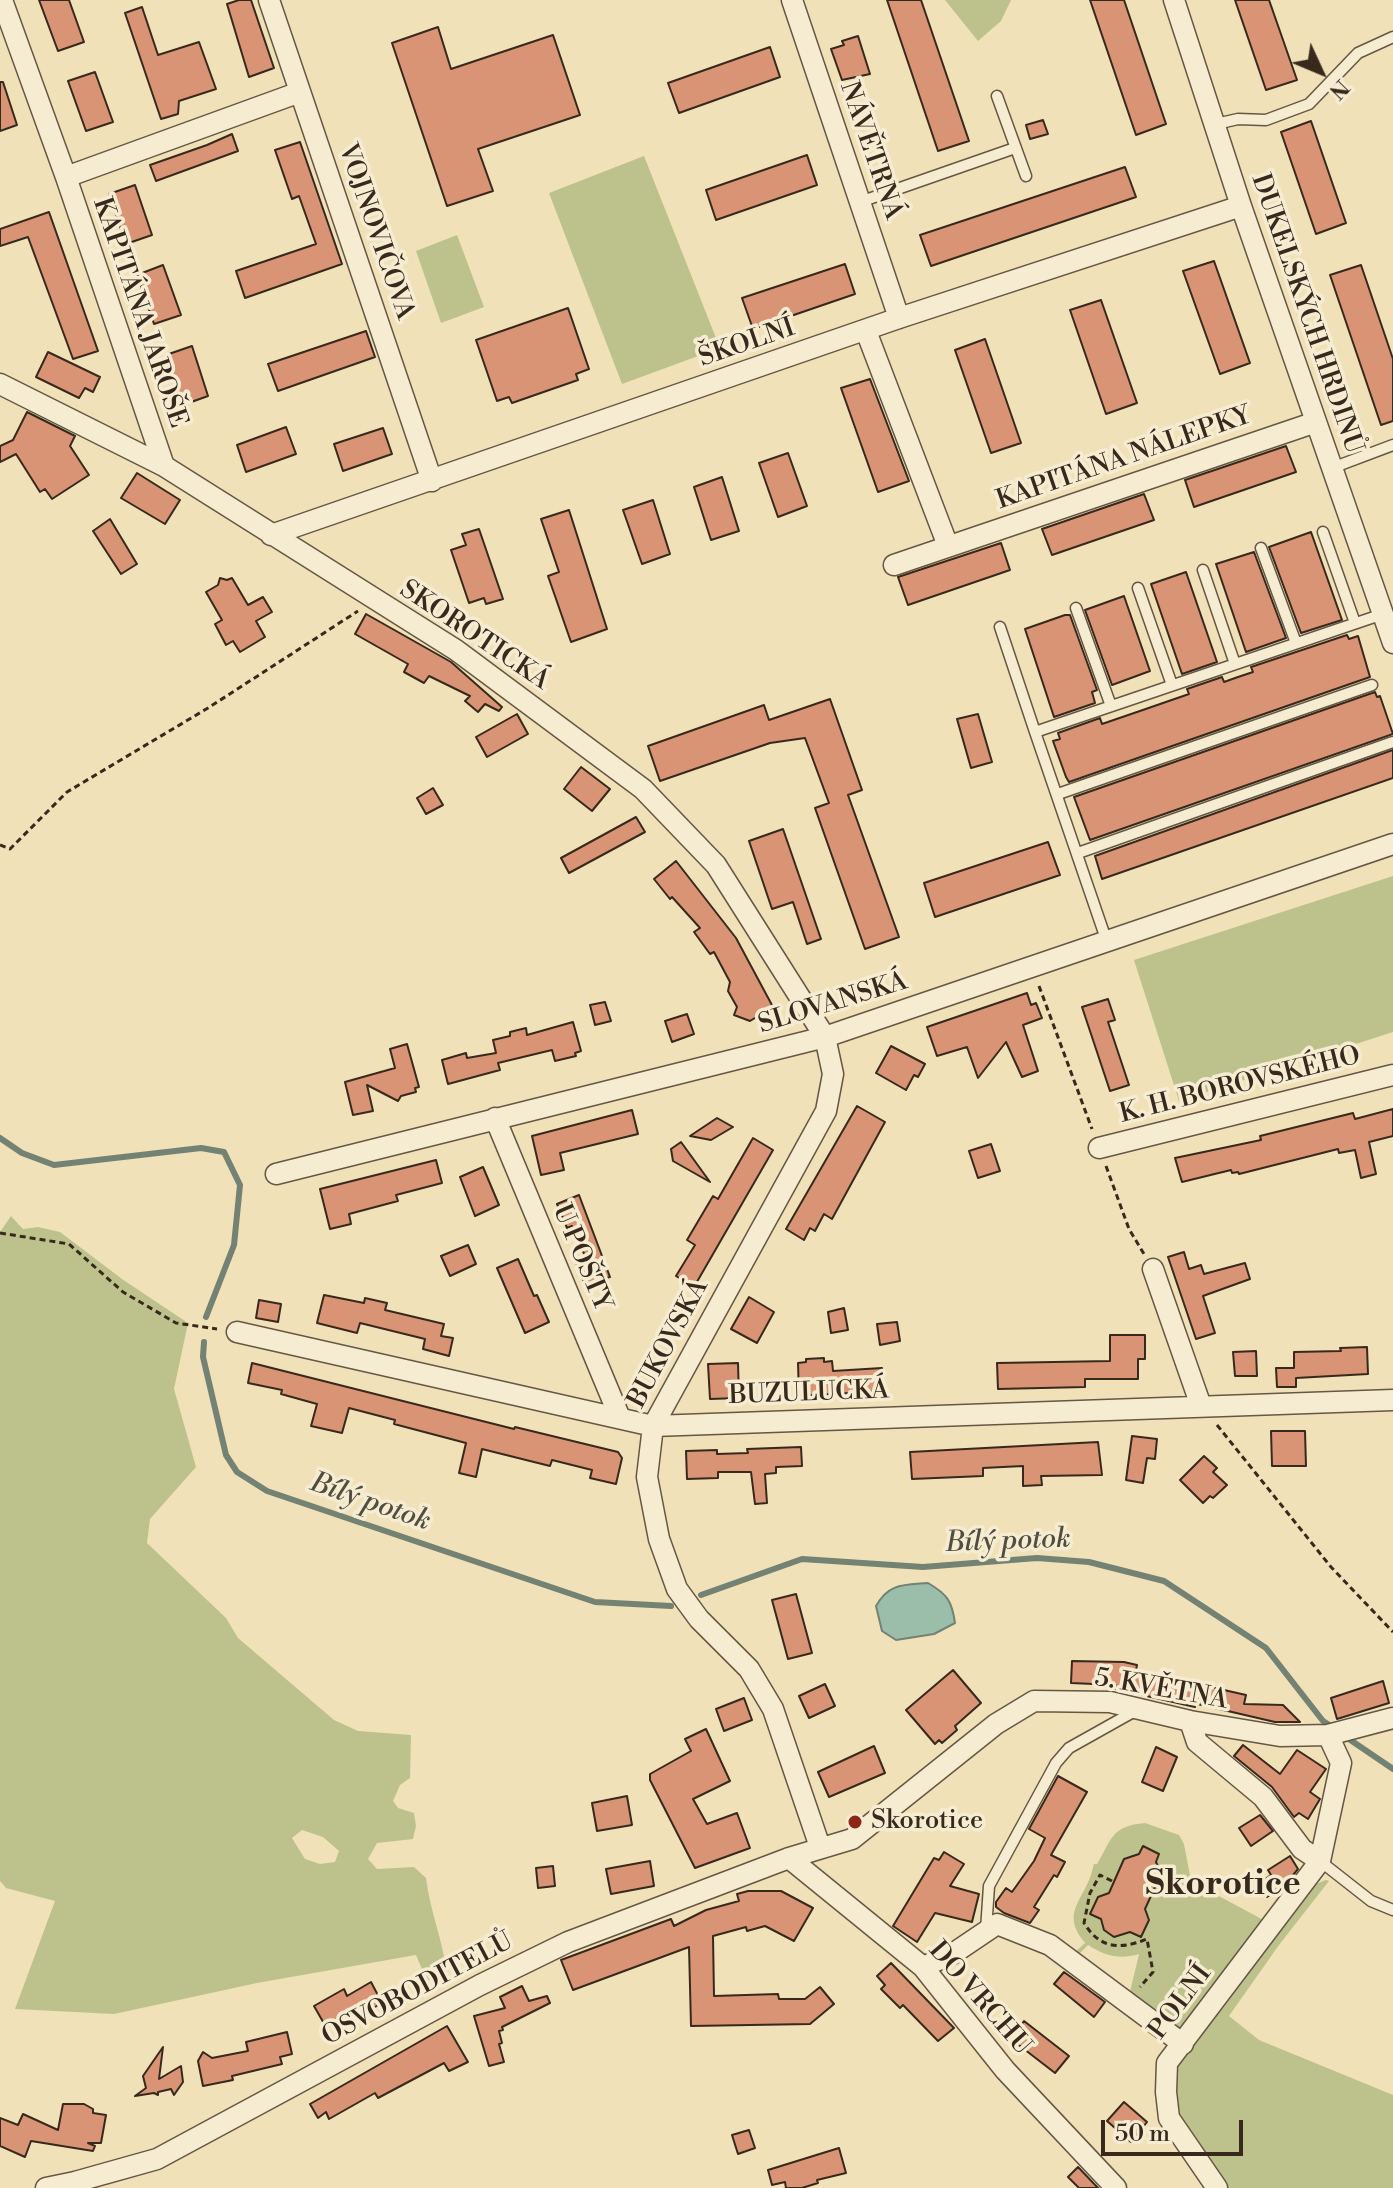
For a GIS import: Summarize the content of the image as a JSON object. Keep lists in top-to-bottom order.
{
  "streets": {
    "street": [
      "NÁVĚTRNÁ",
      "VOJNOVIČOVA",
      "KAPITÁNA JAROŠE",
      "DUKELSKÝCH HRDINŮ",
      "ŠKOLNÍ",
      "KAPITÁNA NÁLEPKY",
      "SKOROTICKÁ",
      "SLOVANSKÁ",
      "K. H. BOROVSKÉHO",
      "U POŠTY",
      "BUKOVSKÁ",
      "BUZULUCKÁ",
      "5. KVĚTNA",
      "OSVOBODITELŮ",
      "DO VRCHU",
      "POLNÍ"
    ]
  },
  "crossings": [
    ["NÁVĚTRNÁ", "ŠKOLNÍ"],
    ["VOJNOVIČOVA", "KAPITÁNA JAROŠE"],
    ["VOJNOVIČOVA", "ŠKOLNÍ"],
    ["KAPITÁNA JAROŠE", "SKOROTICKÁ"],
    ["DUKELSKÝCH HRDINŮ", "ŠKOLNÍ"],
    ["DUKELSKÝCH HRDINŮ", "KAPITÁNA NÁLEPKY"],
    ["ŠKOLNÍ", "SKOROTICKÁ"],
    ["SKOROTICKÁ", "SLOVANSKÁ"],
    ["SKOROTICKÁ", "BUKOVSKÁ"],
    ["SLOVANSKÁ", "U POŠTY"],
    ["SLOVANSKÁ", "BUKOVSKÁ"],
    ["U POŠTY", "BUZULUCKÁ"],
    ["BUKOVSKÁ", "BUZULUCKÁ"],
    ["BUKOVSKÁ", "5. KVĚTNA"],
    ["BUKOVSKÁ", "OSVOBODITELŮ"],
    ["5. KVĚTNA", "OSVOBODITELŮ"],
    ["5. KVĚTNA", "POLNÍ"],
    ["OSVOBODITELŮ", "DO VRCHU"]
  ],
  "districts": ["Skorotice"],
  "water": ["Bílý potok"],
  "places": ["Skorotice"],
  "scale_bar": "50 m",
  "north": "bottom right"
}
